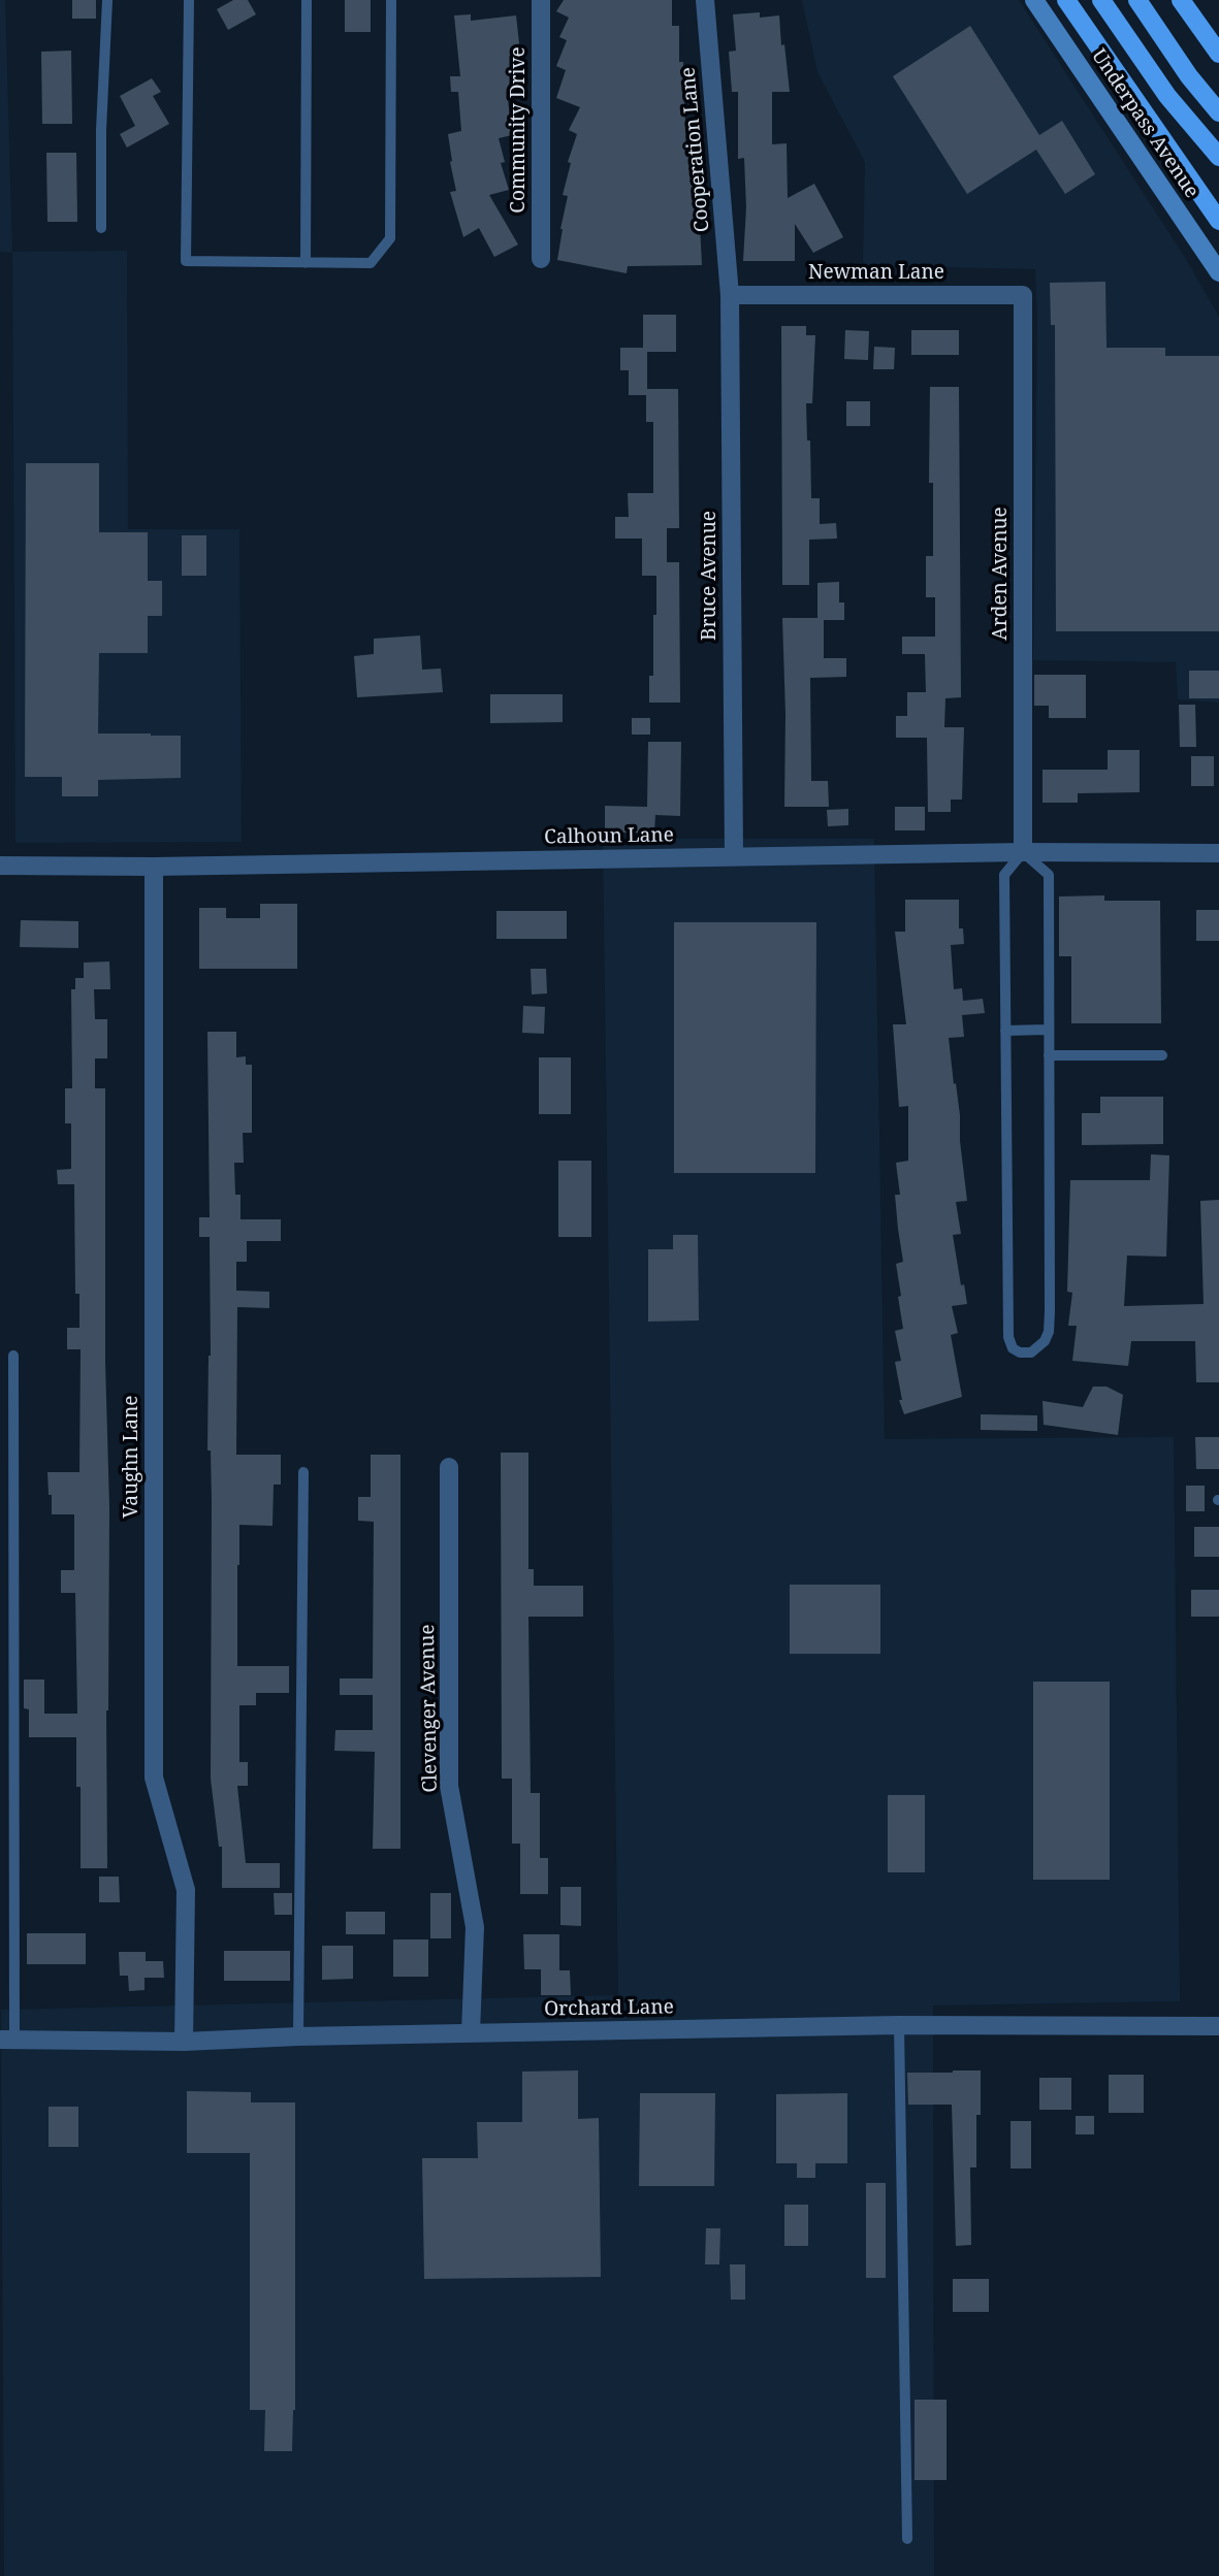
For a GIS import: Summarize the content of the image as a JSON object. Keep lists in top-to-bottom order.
{
  "streets": {
    "main road": ["Underpass Avenue"],
    "street": [
      "Community Drive",
      "Cooperation Lane",
      "Newman Lane",
      "Arden Avenue",
      "Bruce Avenue",
      "Calhoun Lane",
      "Vaughn Lane",
      "Clevenger Avenue",
      "Orchard Lane"
    ]
  },
  "crossings": [
    ["Cooperation Lane", "Newman Lane"],
    ["Cooperation Lane", "Bruce Avenue"],
    ["Newman Lane", "Arden Avenue"],
    ["Newman Lane", "Bruce Avenue"],
    ["Arden Avenue", "Calhoun Lane"],
    ["Bruce Avenue", "Calhoun Lane"],
    ["Calhoun Lane", "Vaughn Lane"],
    ["Vaughn Lane", "Orchard Lane"],
    ["Clevenger Avenue", "Orchard Lane"]
  ]
}
